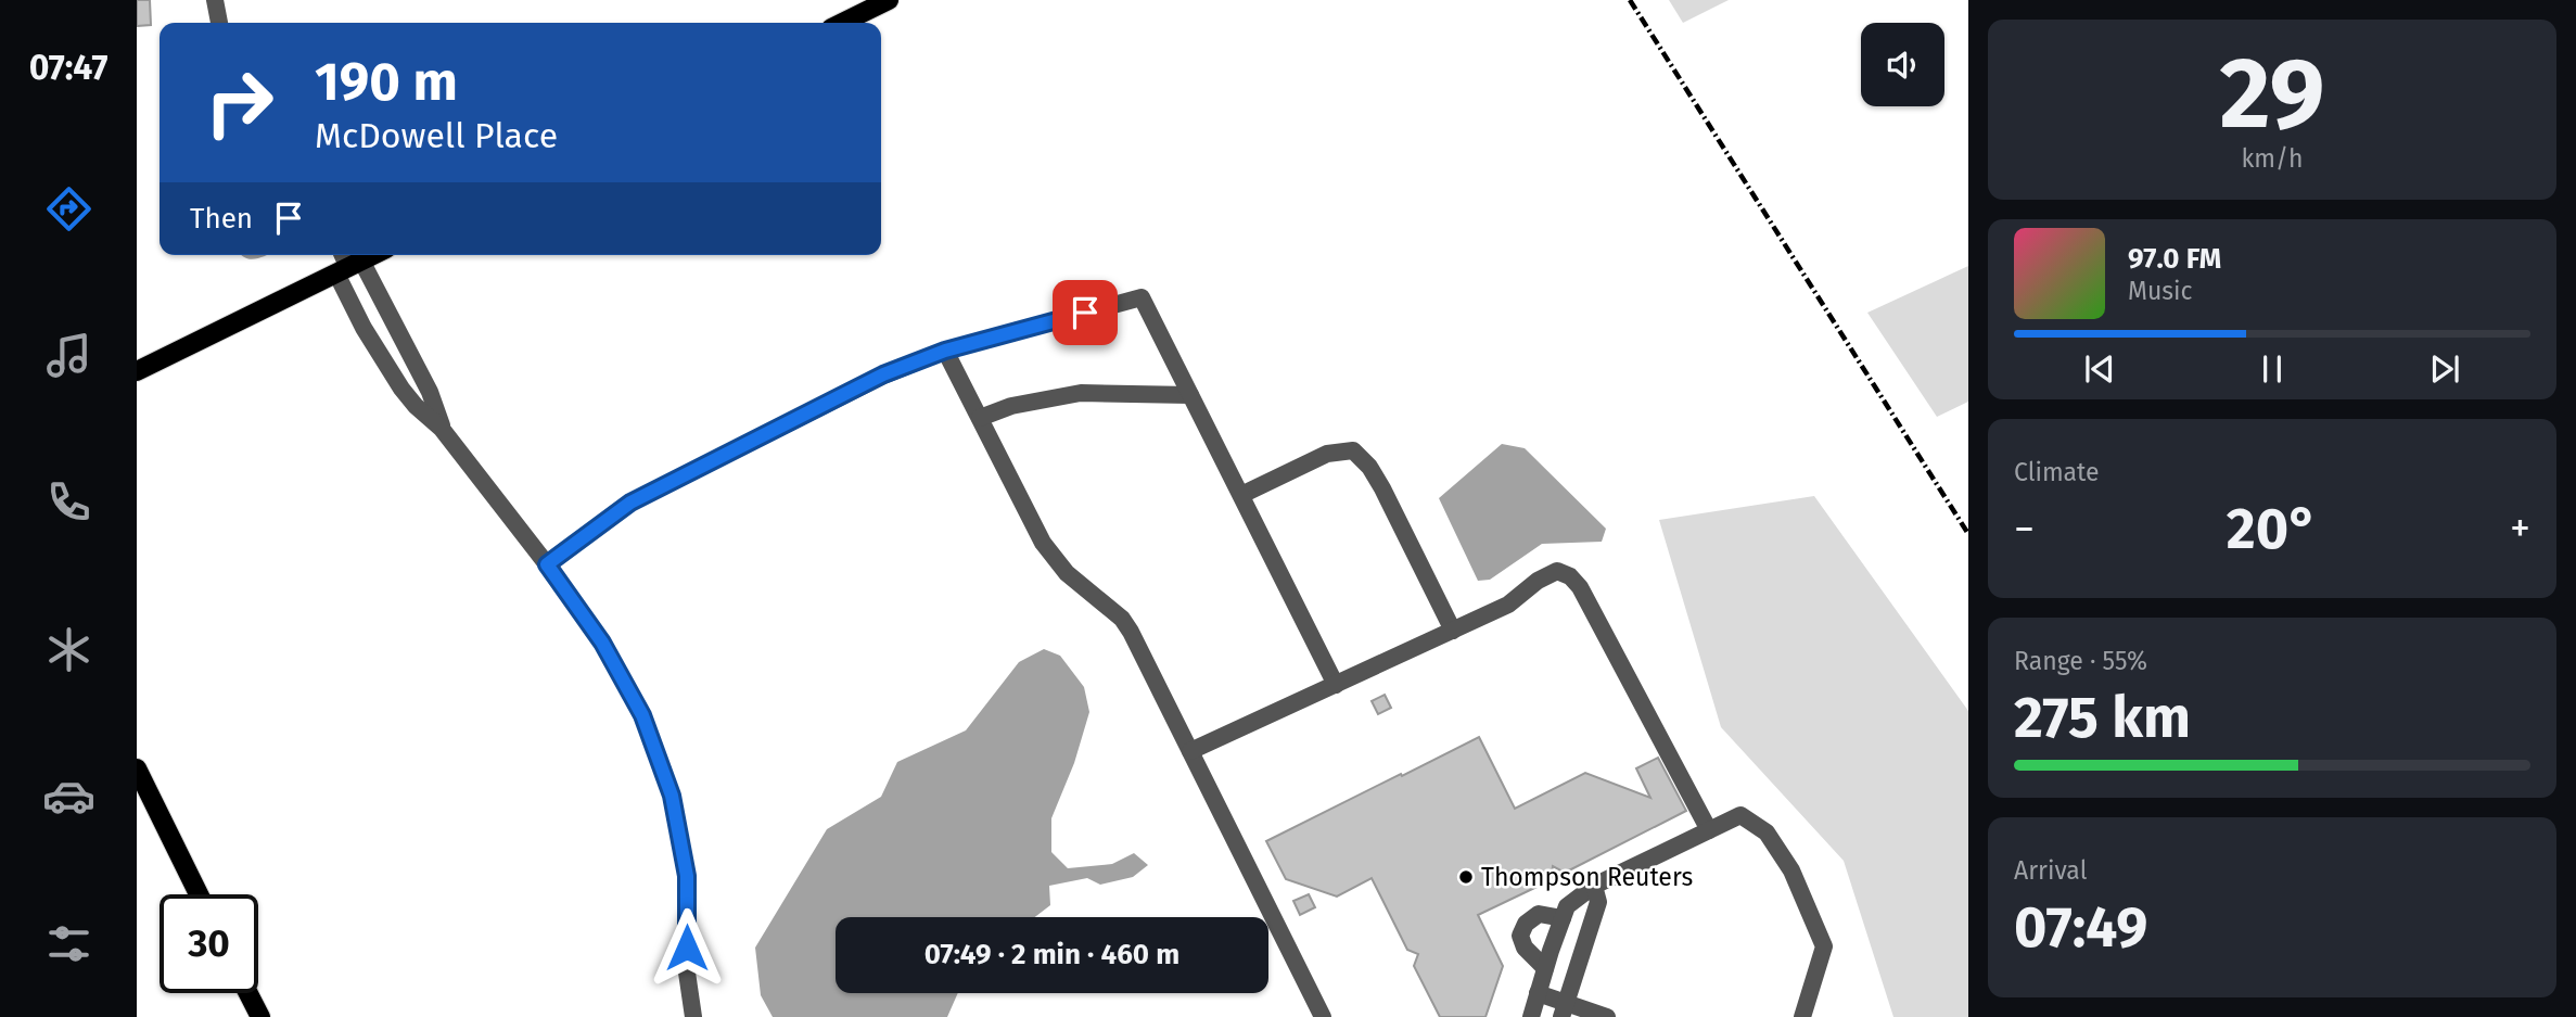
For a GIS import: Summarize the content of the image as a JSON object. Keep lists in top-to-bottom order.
{
  "places": ["Thompson Reuters"],
  "page": {
    "tabs": "07:47",
    "tile": [
      ["29", "km/h"],
      "Climate",
      ["Range · 55%", "275 km"],
      ["Arrival", "07:49"]
    ],
    "turn": ["190 m", "McDowell Place"],
    "then": "Then",
    "song": ["97.0 FM", "Music"],
    "heat": ["−", "20°", "+"],
    "limit": "30",
    "trip": "07:49 · 2 min · 460 m"
  }
}
